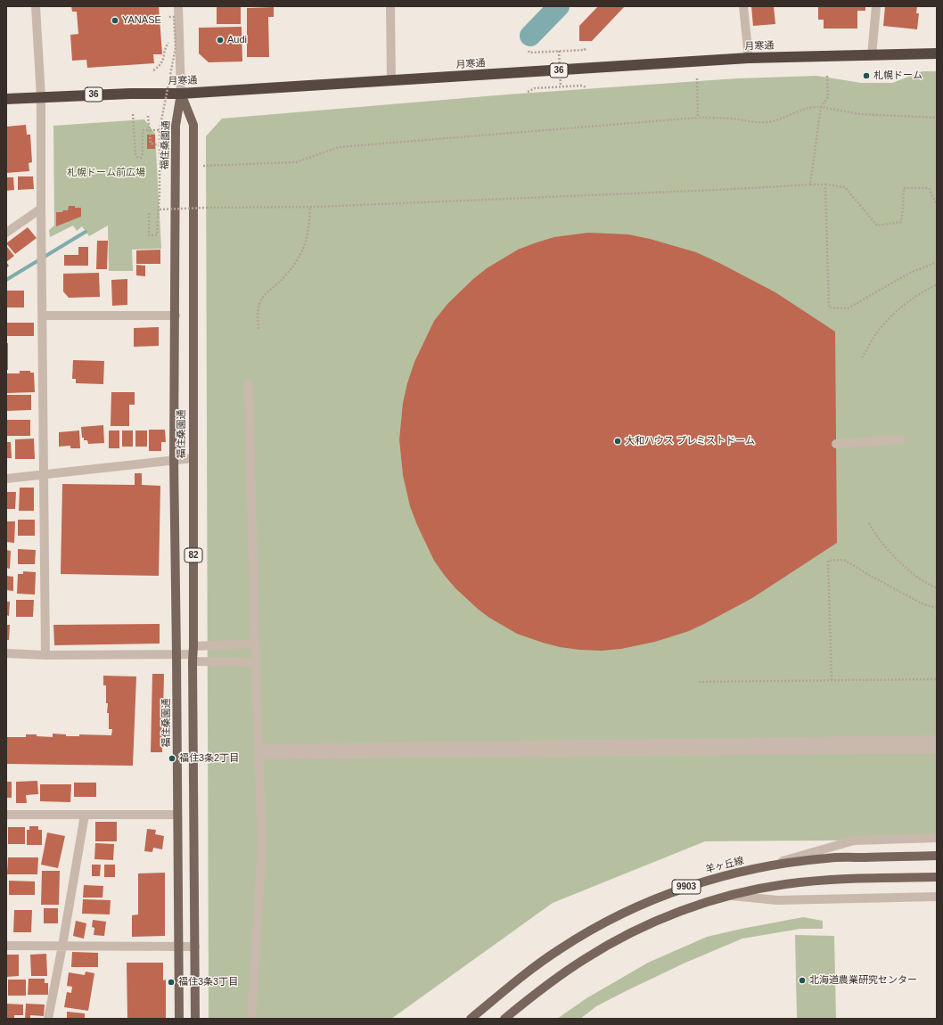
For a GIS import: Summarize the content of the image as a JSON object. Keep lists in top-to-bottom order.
{
  "streets": {
    "highway": ["月寒通", "36"],
    "main road": [
      "福住桑園通",
      "82",
      "羊ヶ丘線",
      "9903"
    ]
  },
  "crossings": [
    ["月寒通", "福住桑園通"]
  ],
  "parks": ["札幌ドーム前広場"],
  "places": [
    "YANASE",
    "Audi",
    "札幌ドーム",
    "大和ハウス プレミストドーム",
    "福住3条2丁目",
    "北海道農業研究センター",
    "福住3条3丁目"
  ]
}
